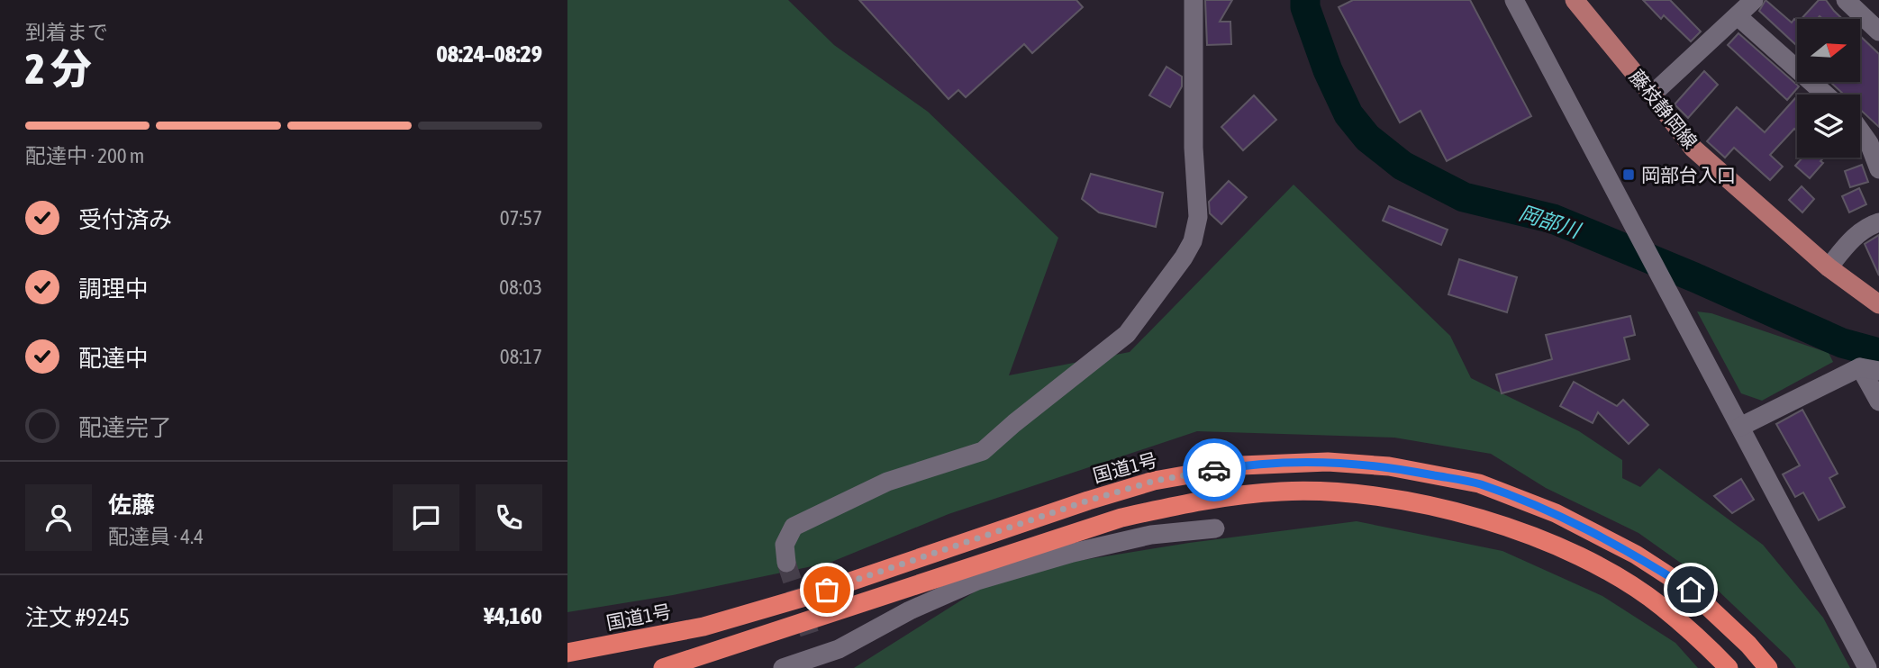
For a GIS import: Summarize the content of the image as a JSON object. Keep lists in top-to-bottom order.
{
  "streets": {
    "highway": ["国道1号"],
    "main road": ["藤枝静岡線"]
  },
  "water": ["岡部川"],
  "places": {
    "transit": ["岡部台入口"]
  },
  "north": "right",
  "page": {
    "heading": ["2 分", "到着まで", "08:24–08:29"],
    "panel": [
      "佐藤",
      "配達員 · 4.4",
      "注文 #9245",
      "¥4,160"
    ],
    "bar": "配達中 · 200 m",
    "list": [
      ["受付済み", "07:57"],
      ["調理中", "08:03"],
      ["配達中", "08:17"],
      "配達完了"
    ]
  }
}
